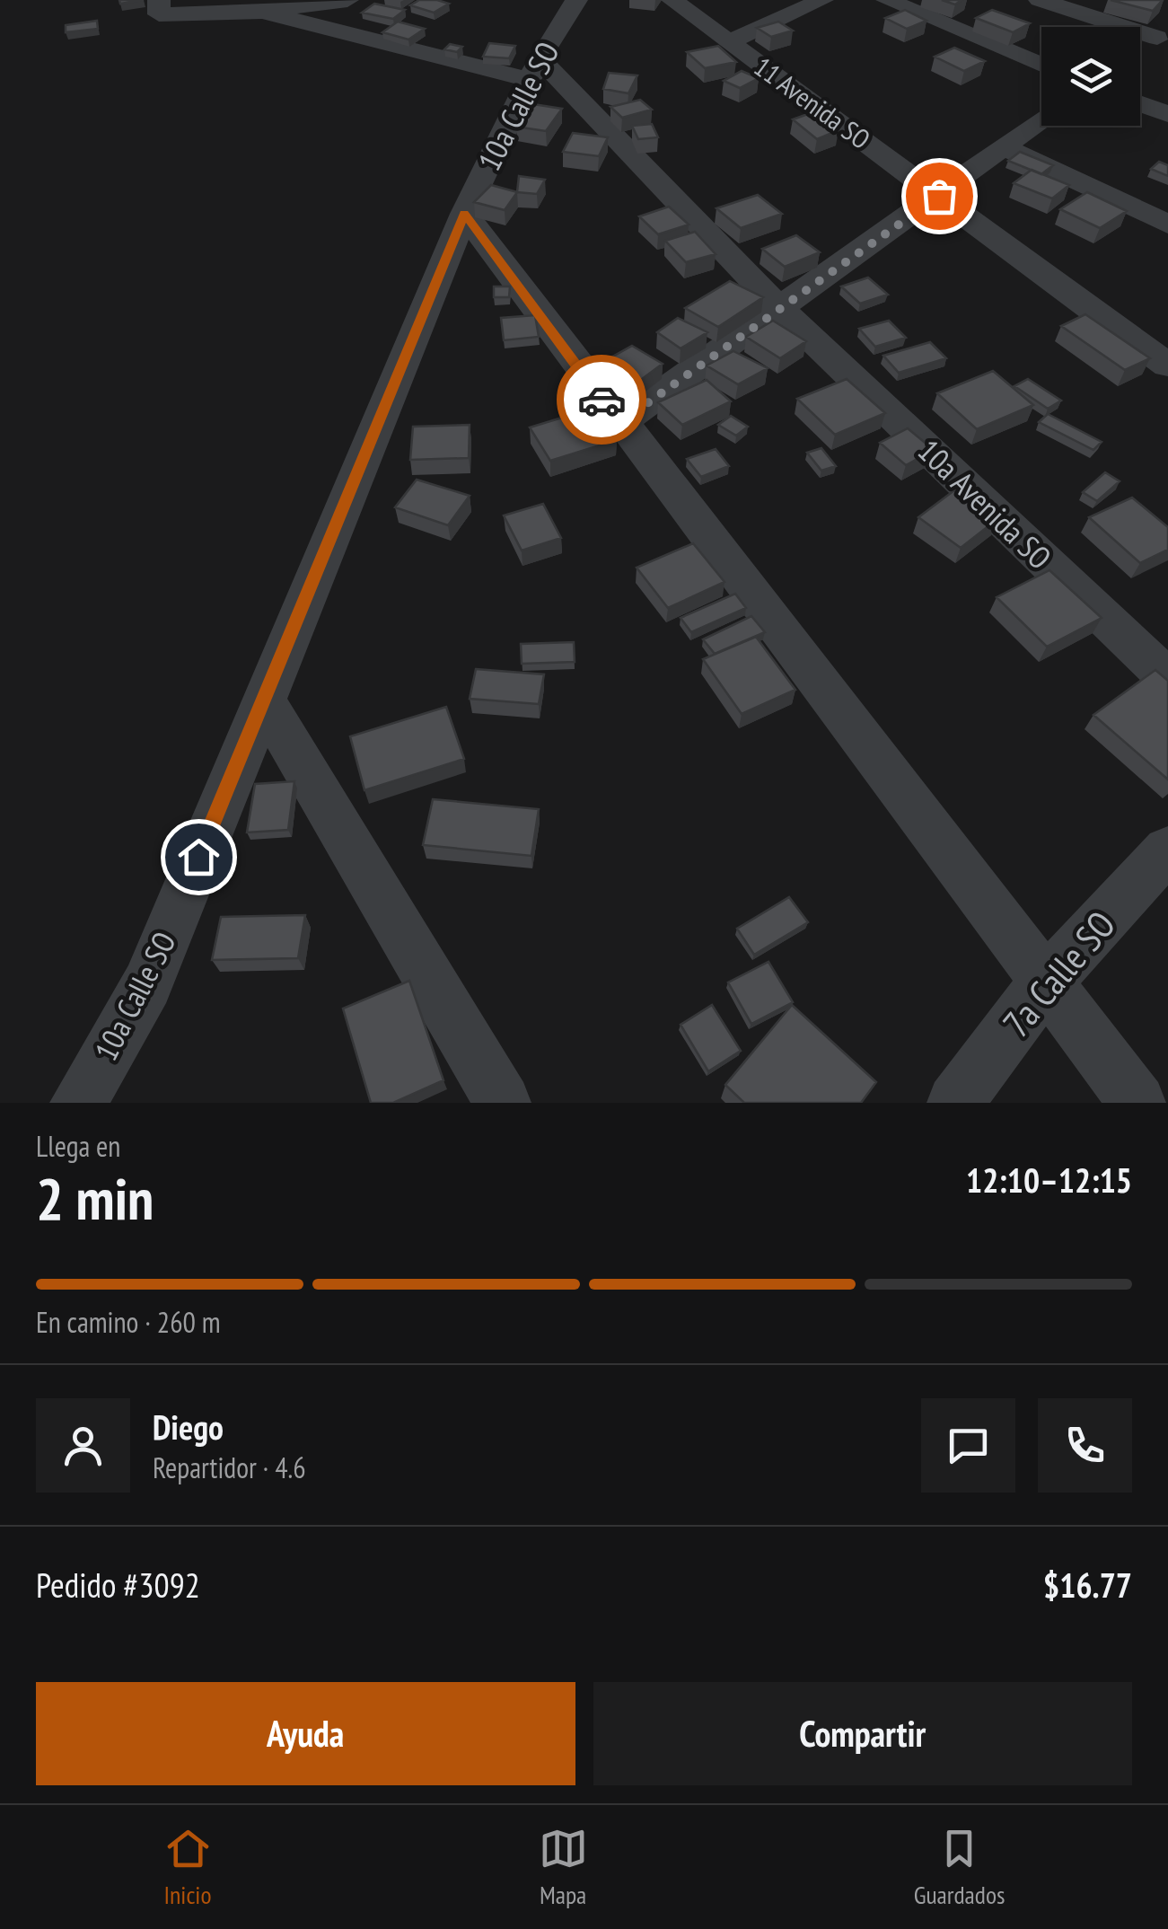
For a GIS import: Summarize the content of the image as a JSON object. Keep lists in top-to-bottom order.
{
  "streets": {
    "street": [
      "11 Avenida SO",
      "10a Calle SO",
      "10a Avenida SO",
      "7a Calle SO"
    ]
  },
  "crossings": [
    ["10a Calle SO", "10a Avenida SO"]
  ],
  "page": {
    "heading": ["2 min", "Llega en", "12:10–12:15"],
    "panel": [
      "Diego",
      "Repartidor · 4.6",
      "Pedido #3092",
      "$16.77"
    ],
    "bar": "En camino · 260 m",
    "buttons": ["Ayuda", "Compartir"],
    "tabs": ["Inicio", "Mapa", "Guardados"]
  }
}
